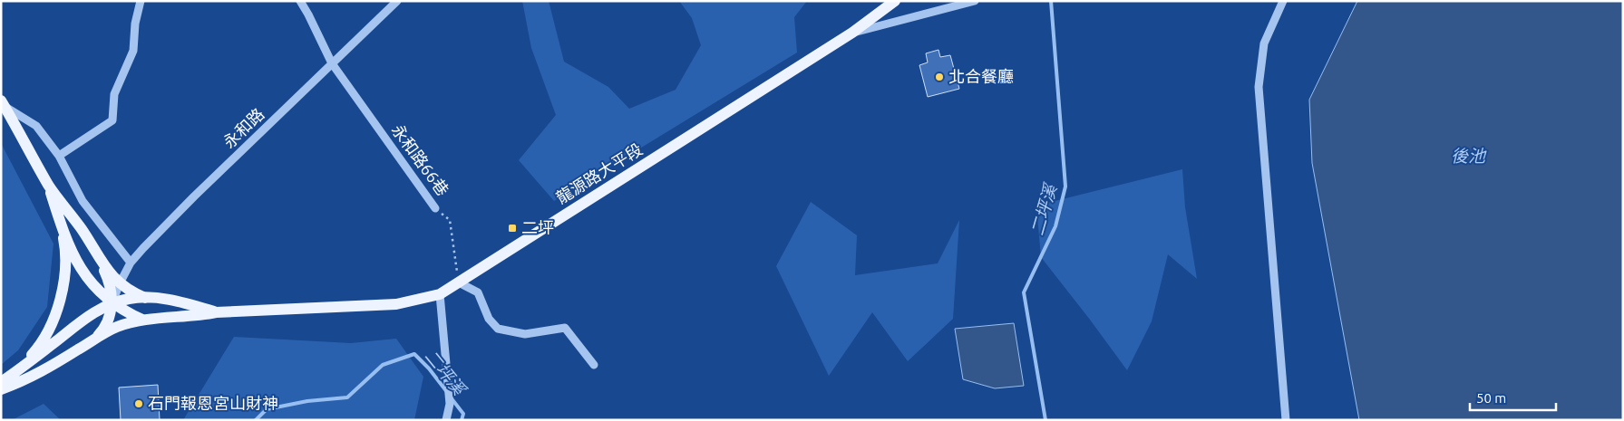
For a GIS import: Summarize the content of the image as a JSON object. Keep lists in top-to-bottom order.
{
  "streets": {
    "main road": ["龍源路大平段"],
    "street": ["永和路", "永和路66巷"]
  },
  "crossings": [
    ["永和路", "永和路66巷"],
    ["永和路", "龍源路大平段"],
    ["永和路66巷", "龍源路大平段"]
  ],
  "water": ["後池", "二坪溪"],
  "places": {
    "other": ["北合餐廳", "石門報恩宮山財神"],
    "transit": ["二坪"]
  },
  "scale_bar": "50 m"
}
